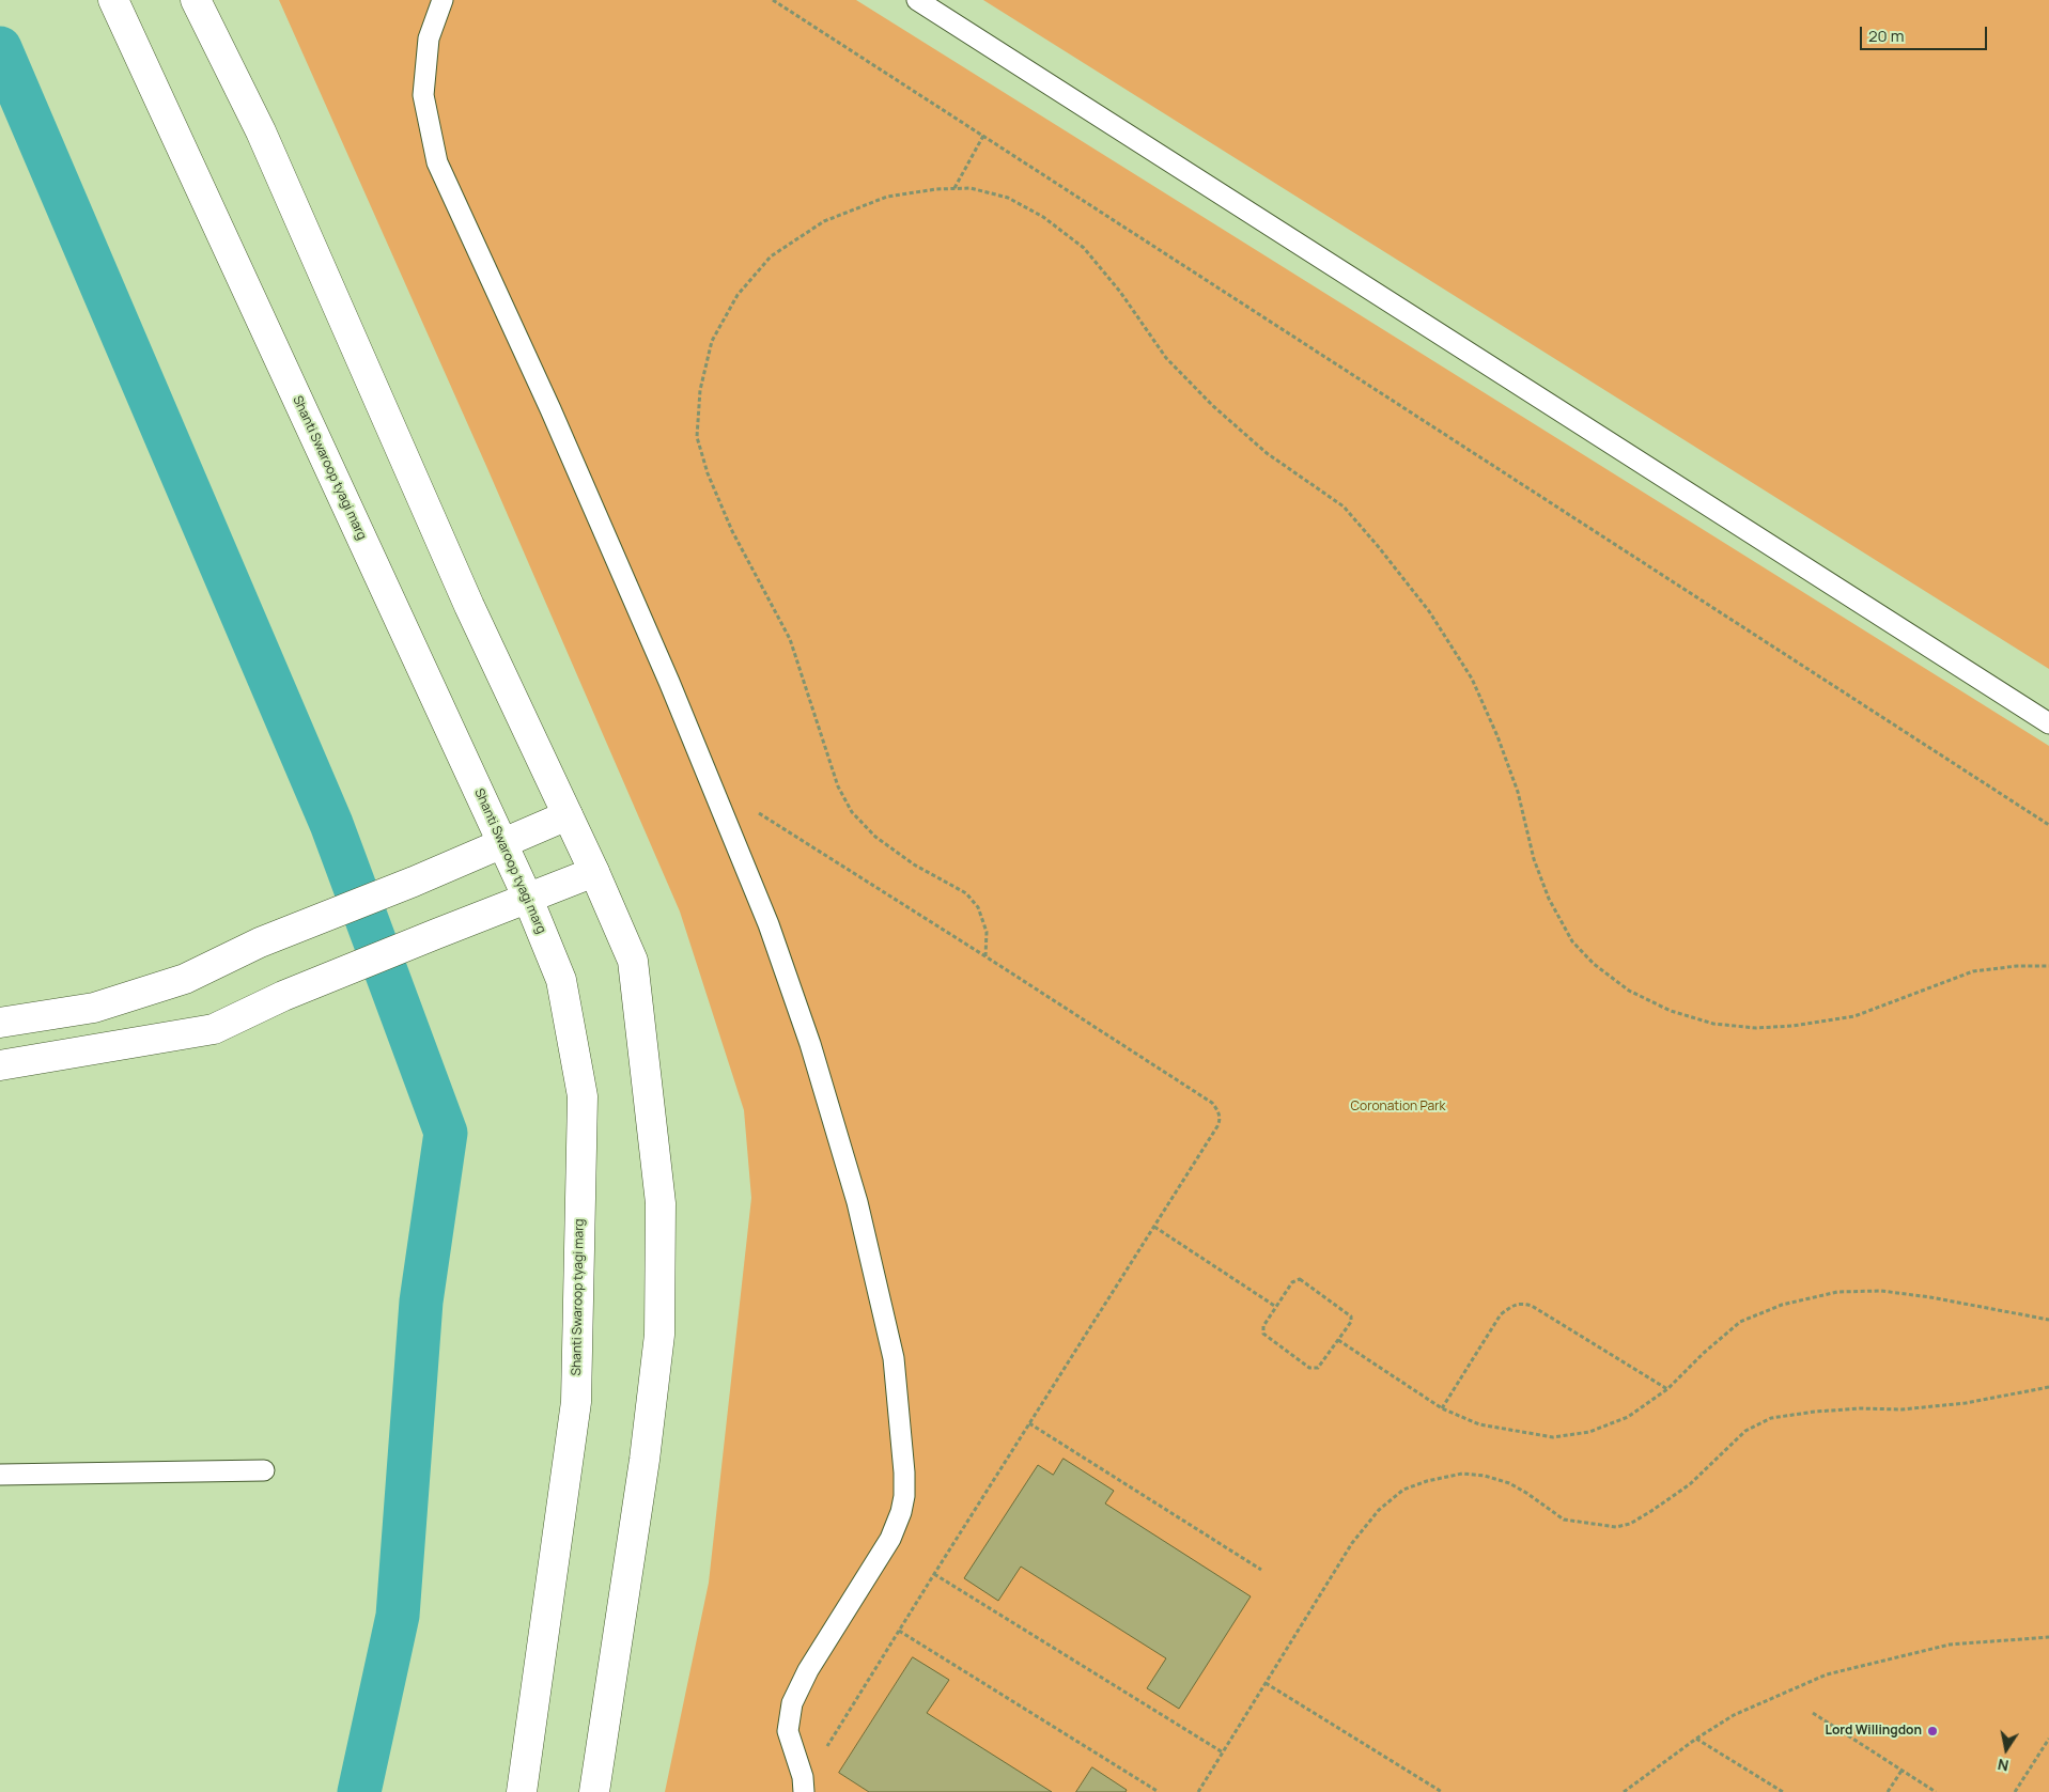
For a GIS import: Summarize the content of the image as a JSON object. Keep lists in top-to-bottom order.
{
  "streets": {
    "main road": ["Shanti Swaroop tyagi marg"]
  },
  "parks": ["Coronation Park"],
  "places": ["Lord Willingdon"],
  "scale_bar": "20 m",
  "north": "bottom"
}
